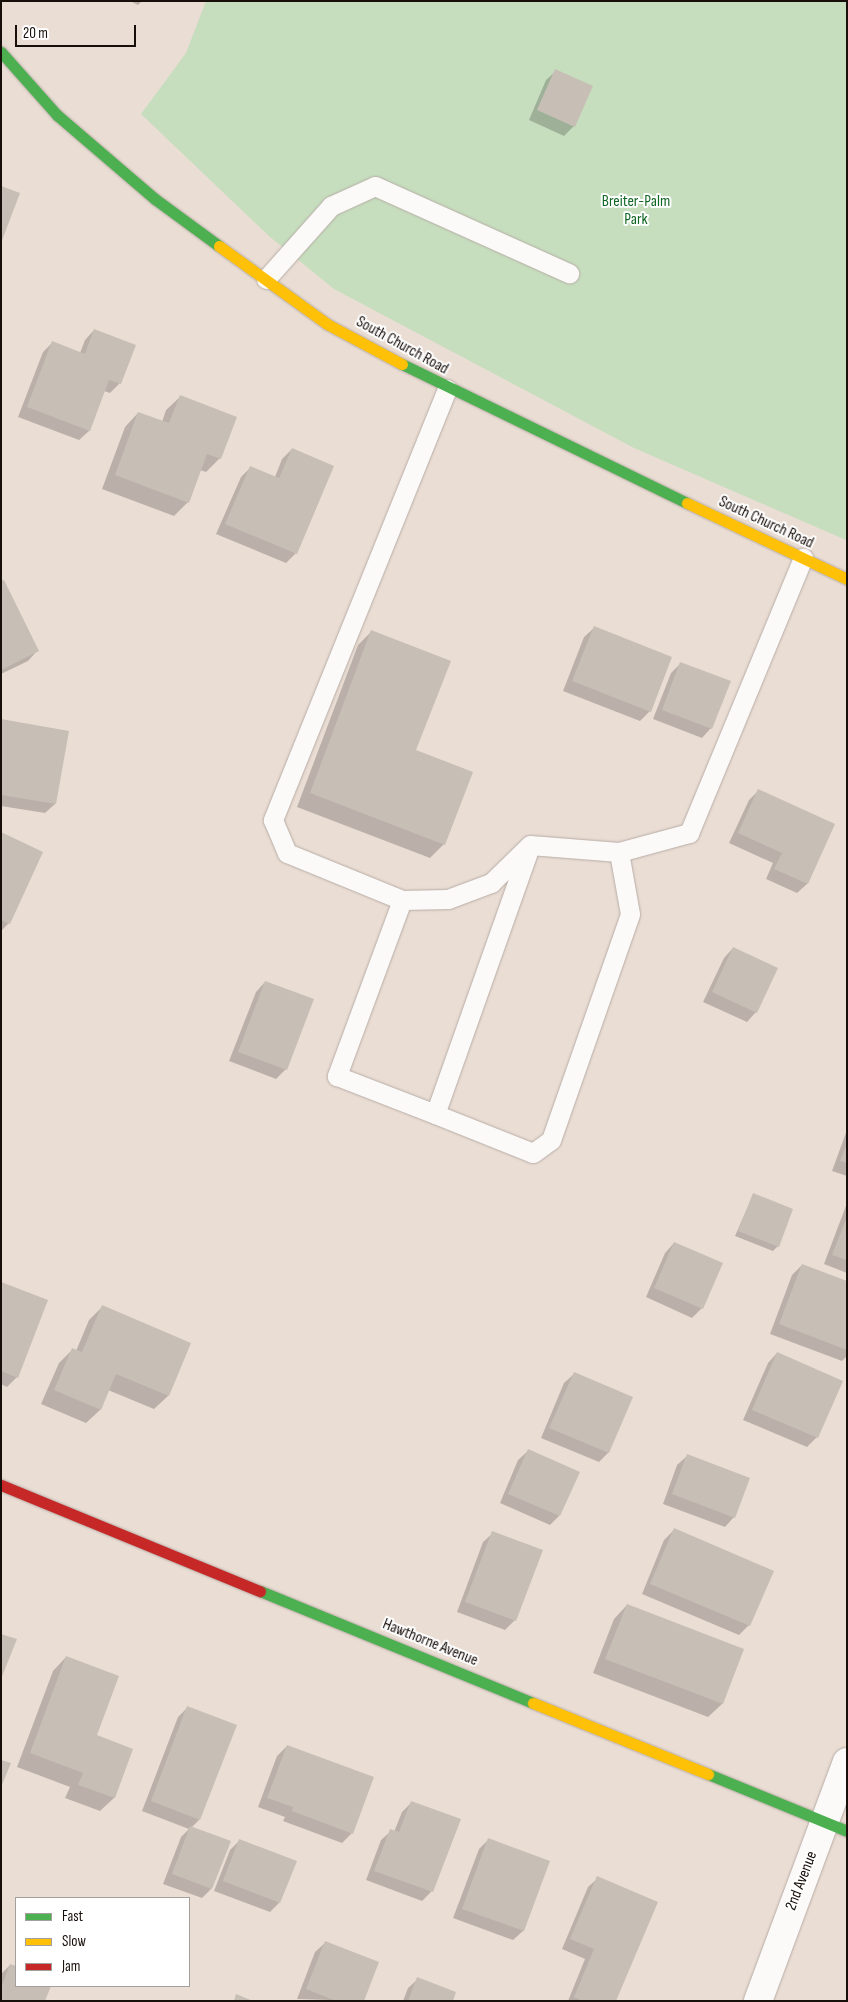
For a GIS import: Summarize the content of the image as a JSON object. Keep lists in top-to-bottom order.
{
  "streets": {
    "street": ["South Church Road", "Hawthorne Avenue", "2nd Avenue"]
  },
  "crossings": [
    ["Hawthorne Avenue", "2nd Avenue"]
  ],
  "parks": ["Breiter-Palm Park"],
  "legend": ["Fast", "Slow", "Jam"],
  "scale_bar": "20 m"
}
